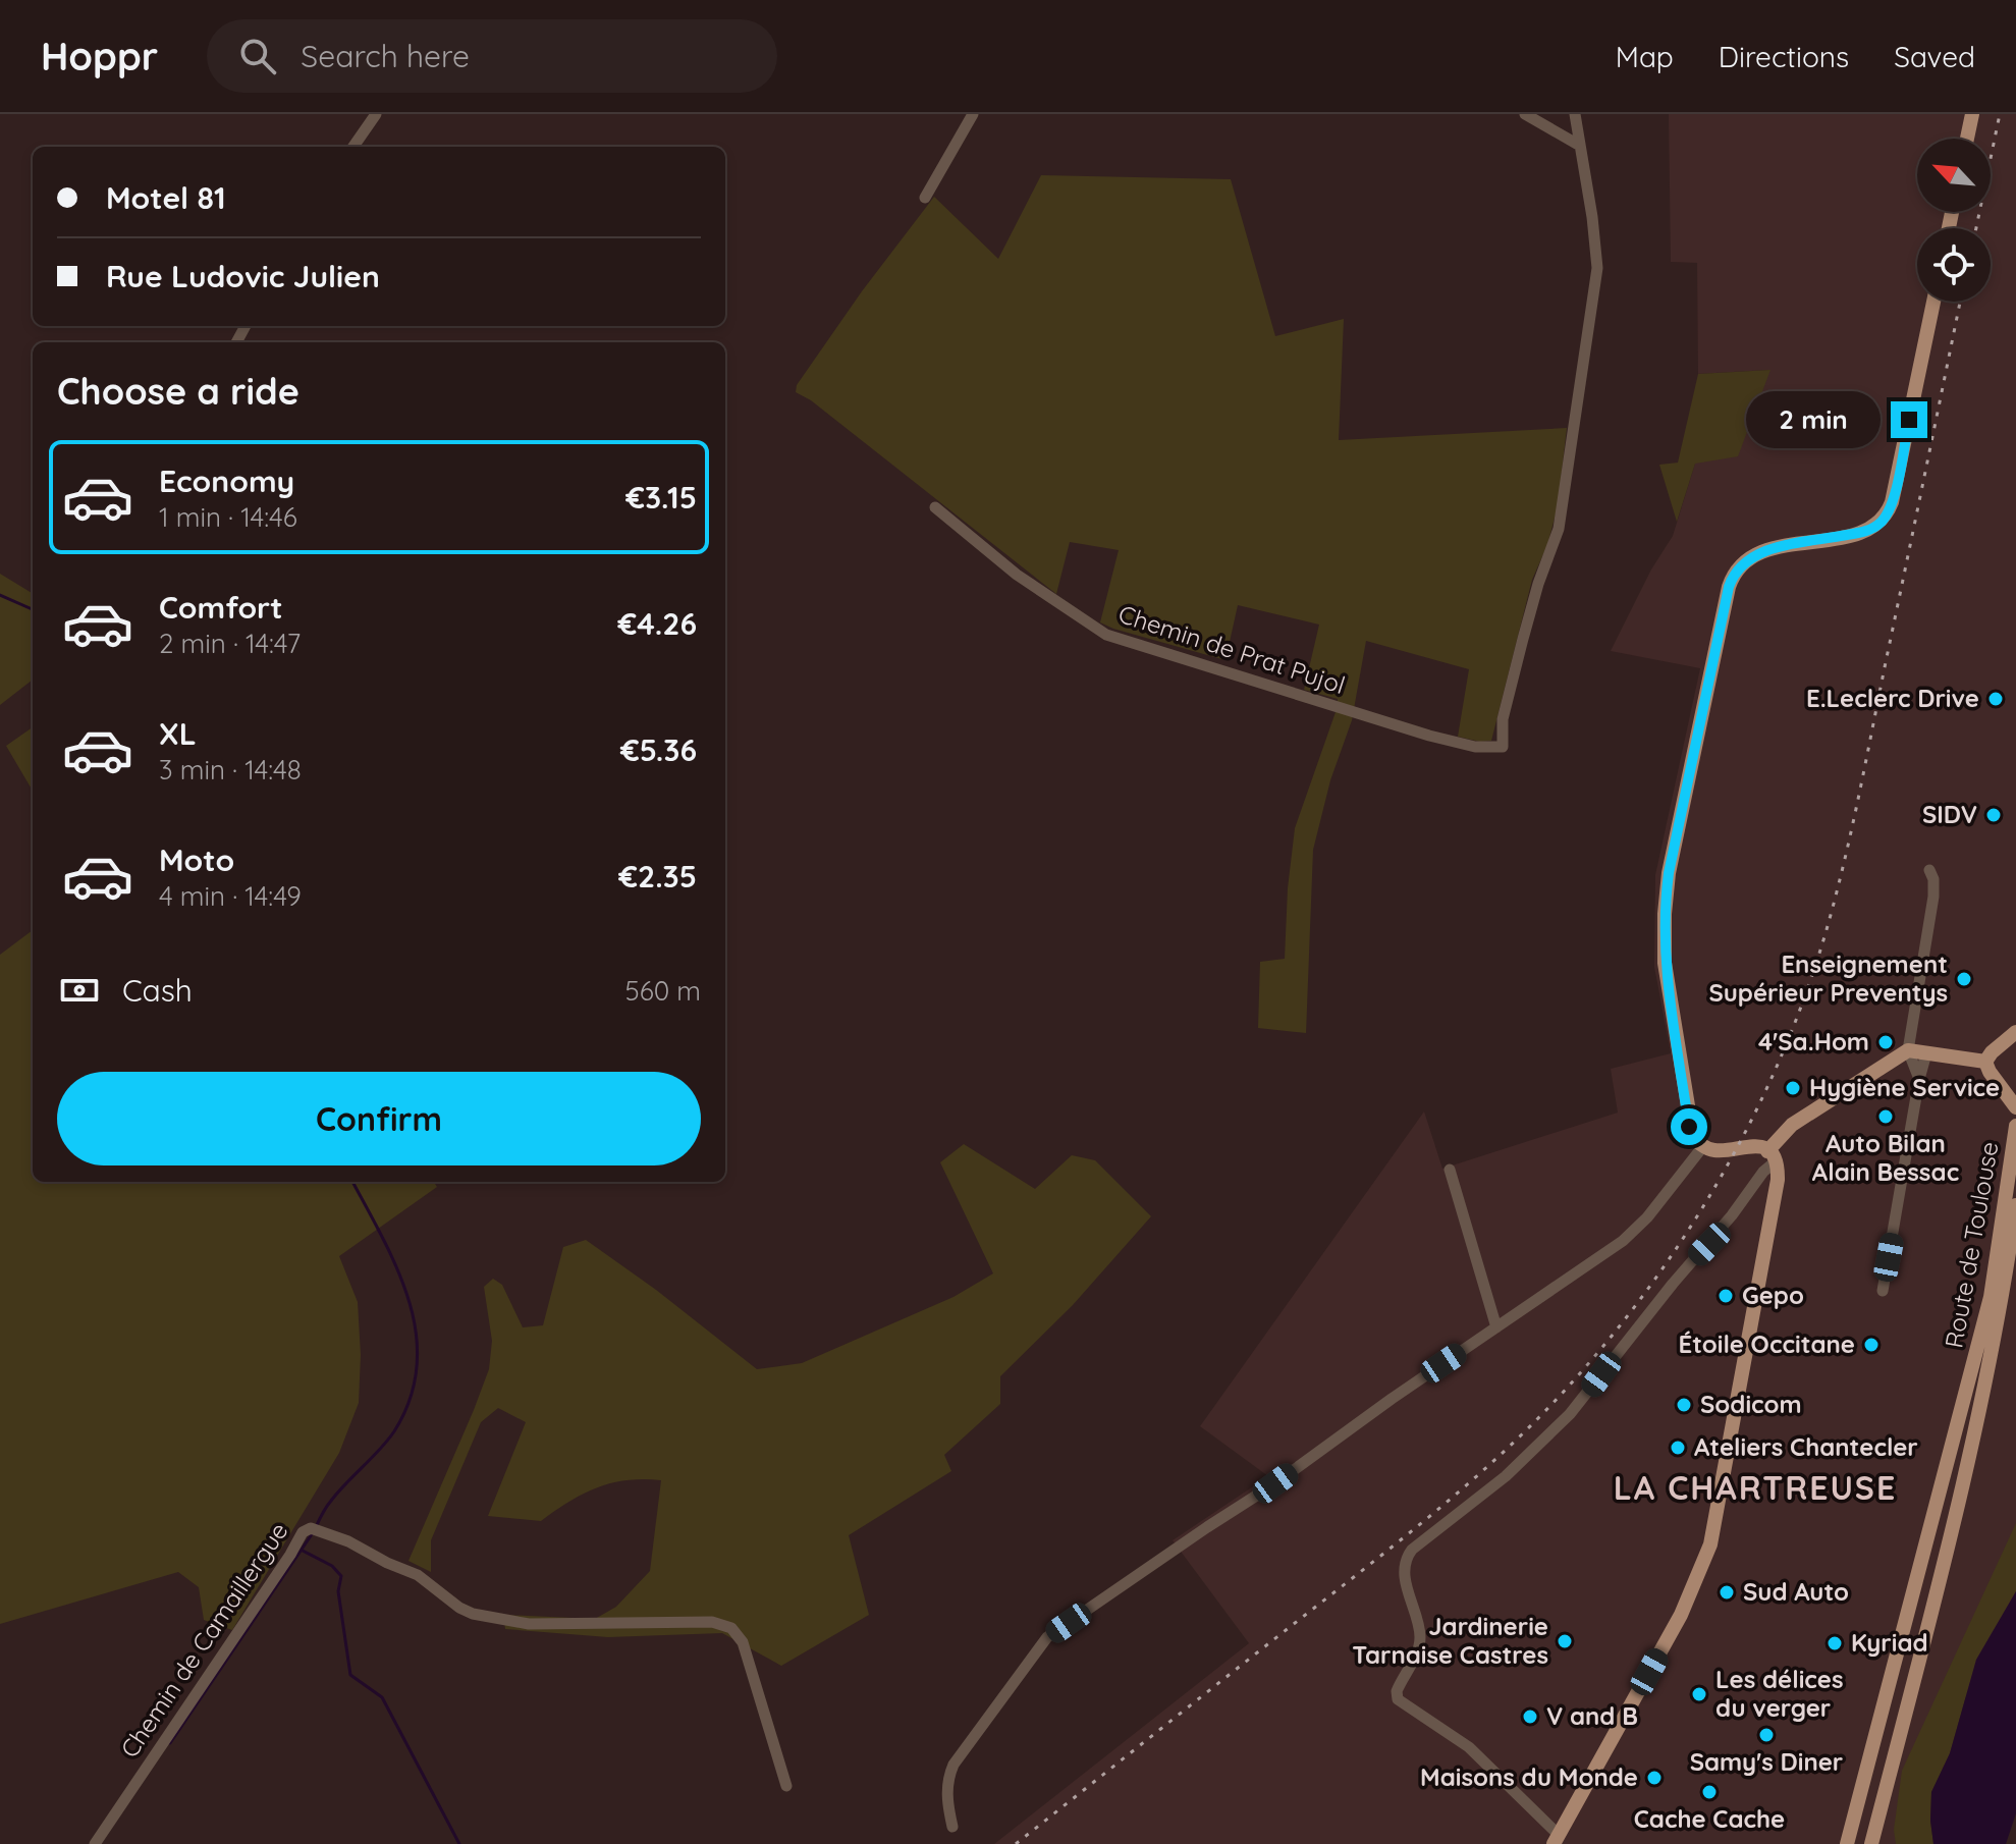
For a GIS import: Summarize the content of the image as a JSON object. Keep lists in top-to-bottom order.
{
  "streets": {
    "main road": ["Route de Toulouse"],
    "street": ["Chemin de Prat Pujol", "Chemin de Camaillergue"]
  },
  "districts": ["LA CHARTREUSE"],
  "places": [
    "E.Leclerc Drive",
    "SIDV",
    "Enseignement Supérieur Preventys",
    "4'Sa.Hom",
    "Hygiène Service",
    "Auto Bilan Alain Bessac",
    "Gepo",
    "Étoile Occitane",
    "Sodicom",
    "Ateliers Chantecler",
    "Sud Auto",
    "Jardinerie Tarnaise Castres",
    "Kyriad",
    "Les délices du verger",
    "V and B",
    "Samy's Diner",
    "Maisons du Monde",
    "Cache Cache"
  ],
  "north": "top left",
  "page": {
    "header": "Hoppr",
    "search": "Search here",
    "nav": ["Map", "Directions", "Saved"],
    "banner": ["Motel 81", "Rue Ludovic Julien"],
    "heading": "Choose a ride",
    "bubble": "2 min",
    "list": [
      {
        "name": "Economy",
        "note": "1 min · 14:46",
        "value": "€3.15"
      },
      {
        "name": "Comfort",
        "note": "2 min · 14:47",
        "value": "€4.26"
      },
      {
        "name": "XL",
        "note": "3 min · 14:48",
        "value": "€5.36"
      },
      {
        "name": "Moto",
        "note": "4 min · 14:49",
        "value": "€2.35"
      }
    ],
    "pay": ["Cash", "560 m"],
    "buttons": "Confirm"
  }
}
